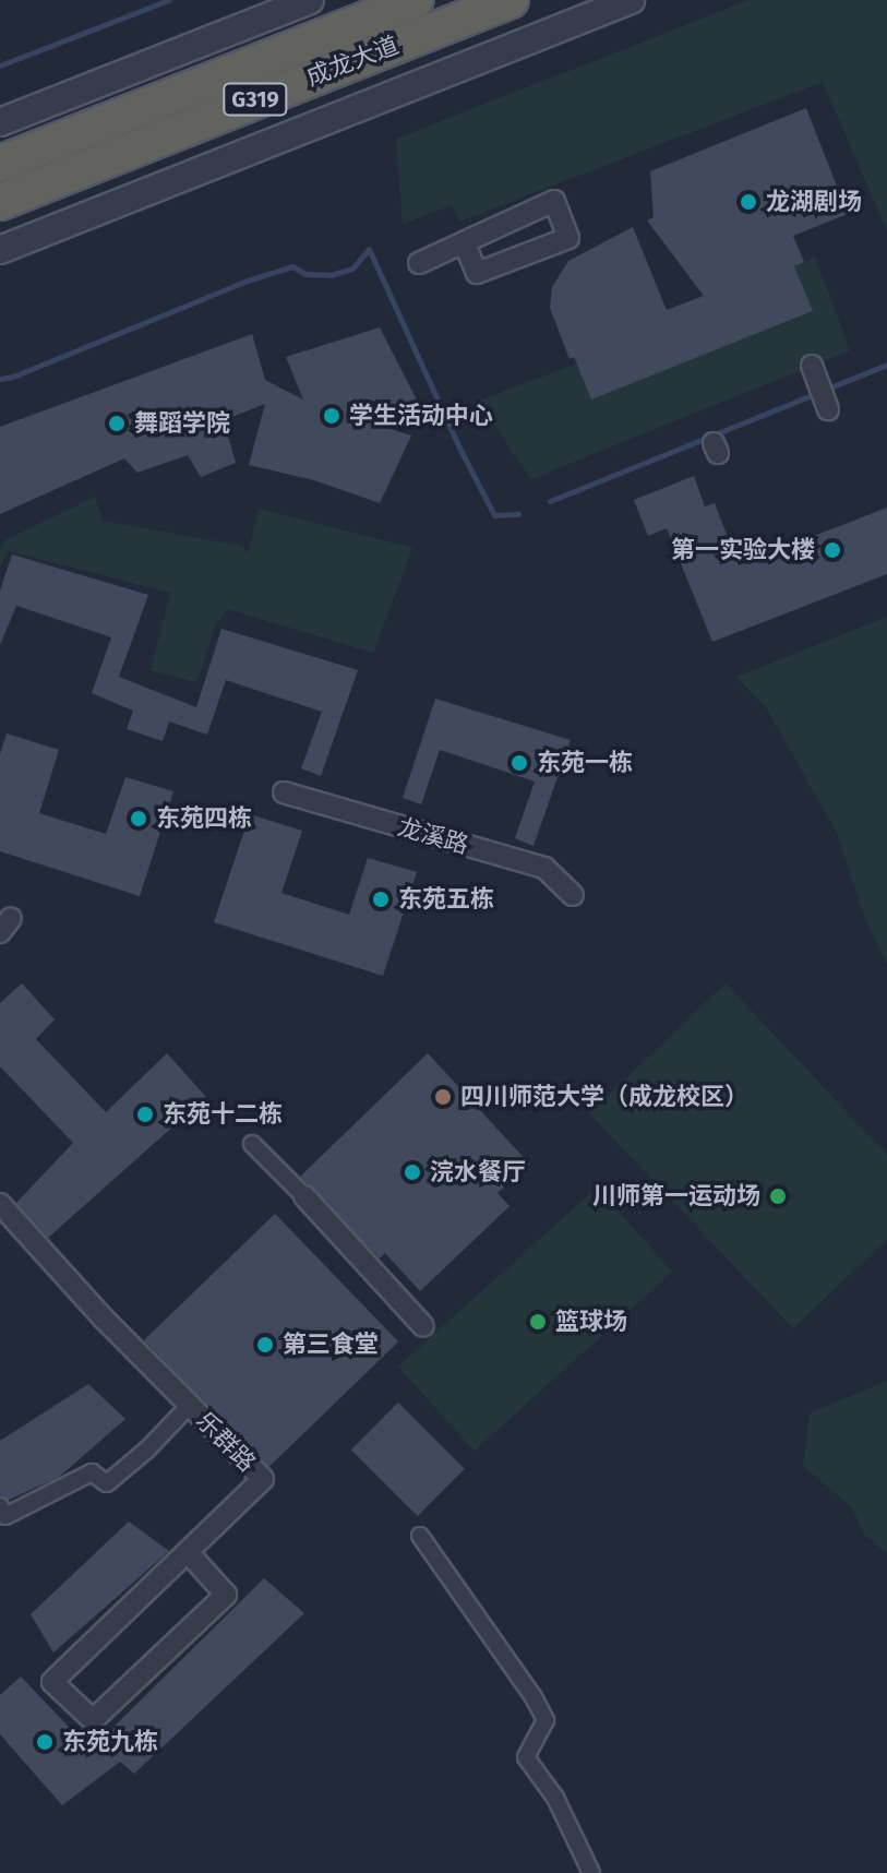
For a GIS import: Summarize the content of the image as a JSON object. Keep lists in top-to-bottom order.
{
  "streets": {
    "highway": ["成龙大道", "G319"],
    "street": ["龙溪路", "乐群路"]
  },
  "places": [
    "龙湖剧场",
    "学生活动中心",
    "舞蹈学院",
    "第一实验大楼",
    "东苑一栋",
    "东苑四栋",
    "东苑五栋",
    "四川师范大学（成龙校区）",
    "东苑十二栋",
    "浣水餐厅",
    "川师第一运动场",
    "篮球场",
    "第三食堂",
    "东苑九栋"
  ]
}
